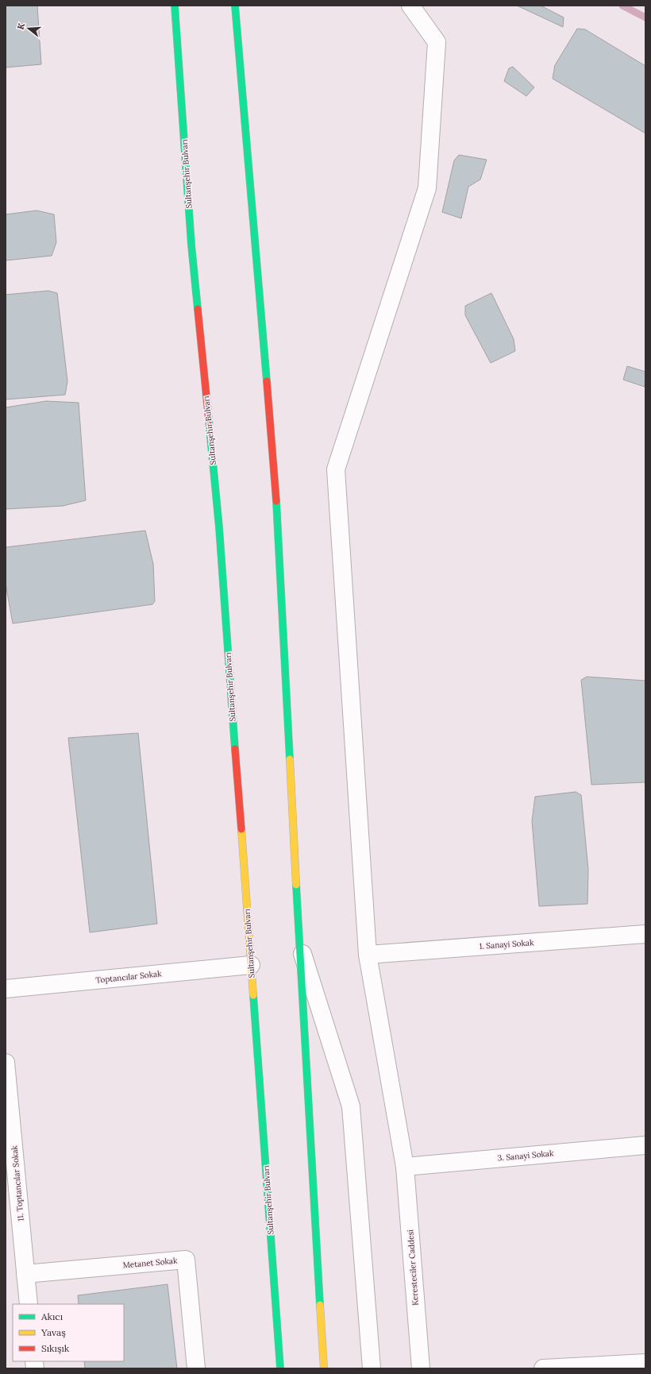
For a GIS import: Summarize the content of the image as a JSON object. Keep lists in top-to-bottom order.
{
  "streets": {
    "highway": ["Sultanşehir Bulvarı"],
    "street": [
      "1. Sanayi Sokak",
      "Toptancılar Sokak",
      "3. Sanayi Sokak",
      "11. Toptancılar Sokak",
      "Metanet Sokak",
      "Keresteciler Caddesi"
    ]
  },
  "crossings": [
    ["Sultanşehir Bulvarı", "Toptancılar Sokak"],
    ["1. Sanayi Sokak", "Keresteciler Caddesi"],
    ["3. Sanayi Sokak", "Keresteciler Caddesi"],
    ["11. Toptancılar Sokak", "Metanet Sokak"]
  ],
  "legend": ["Akıcı", "Yavaş", "Sıkışık"],
  "north": "left"
}
